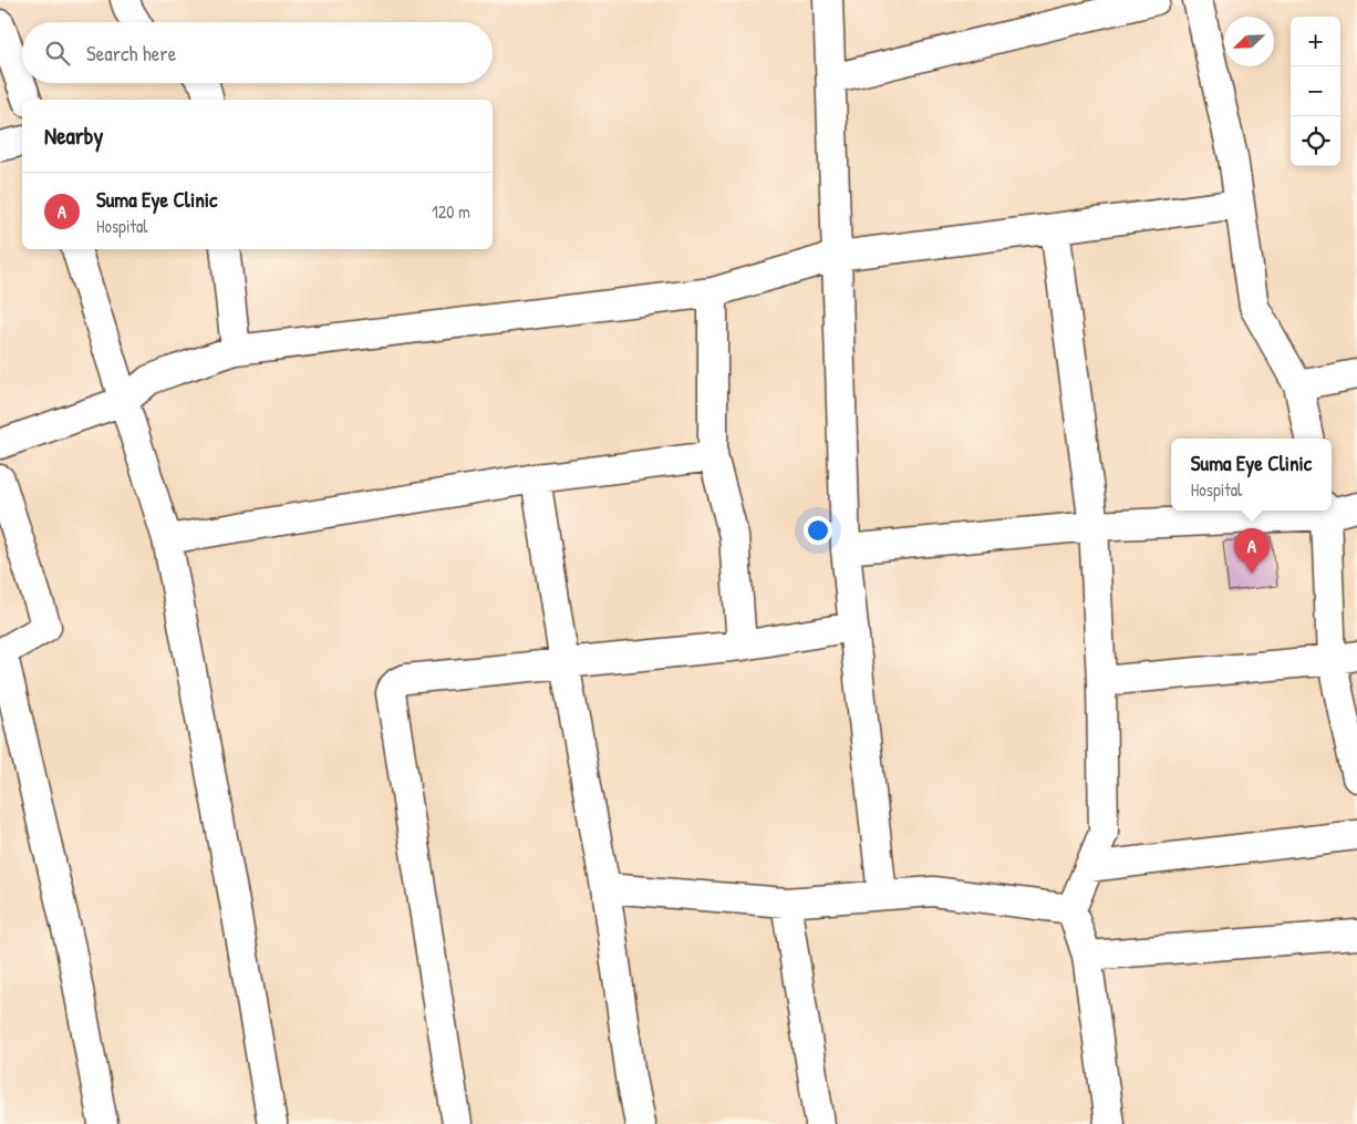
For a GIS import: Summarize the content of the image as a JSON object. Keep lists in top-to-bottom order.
{
  "north": "bottom left",
  "page": {
    "map_buttons": ["+", "−"],
    "search": "Search here",
    "heading": "Nearby",
    "list": [
      {
        "mark": "A",
        "name": "Suma Eye Clinic",
        "note": "Hospital",
        "value": "120 m"
      }
    ],
    "popup": ["Suma Eye Clinic", "Hospital"],
    "pins": "A"
  }
}
